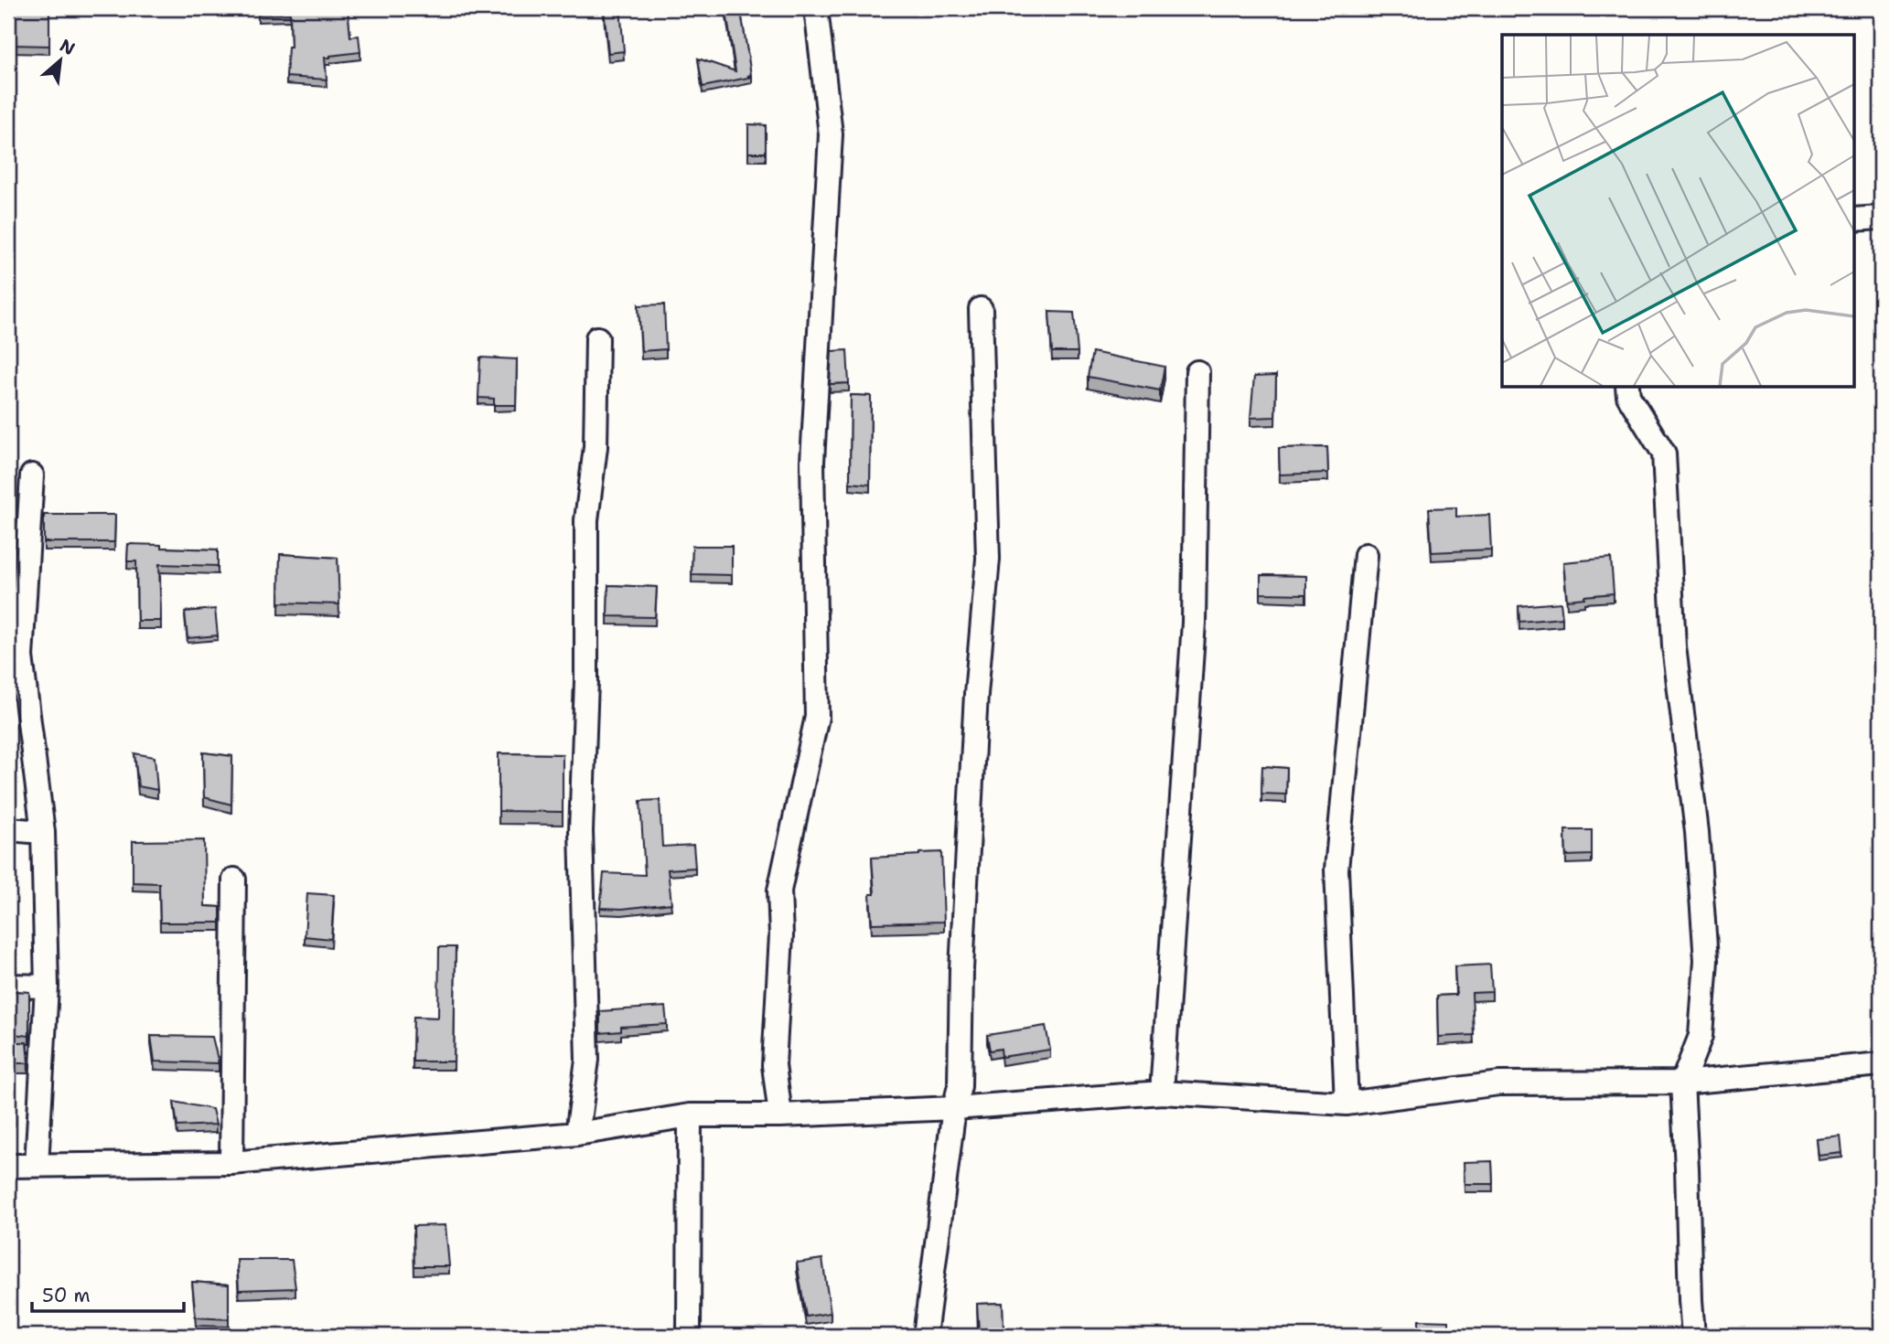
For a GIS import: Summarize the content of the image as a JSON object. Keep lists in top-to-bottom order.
{
  "scale_bar": "50 m",
  "north": "top right"
}
